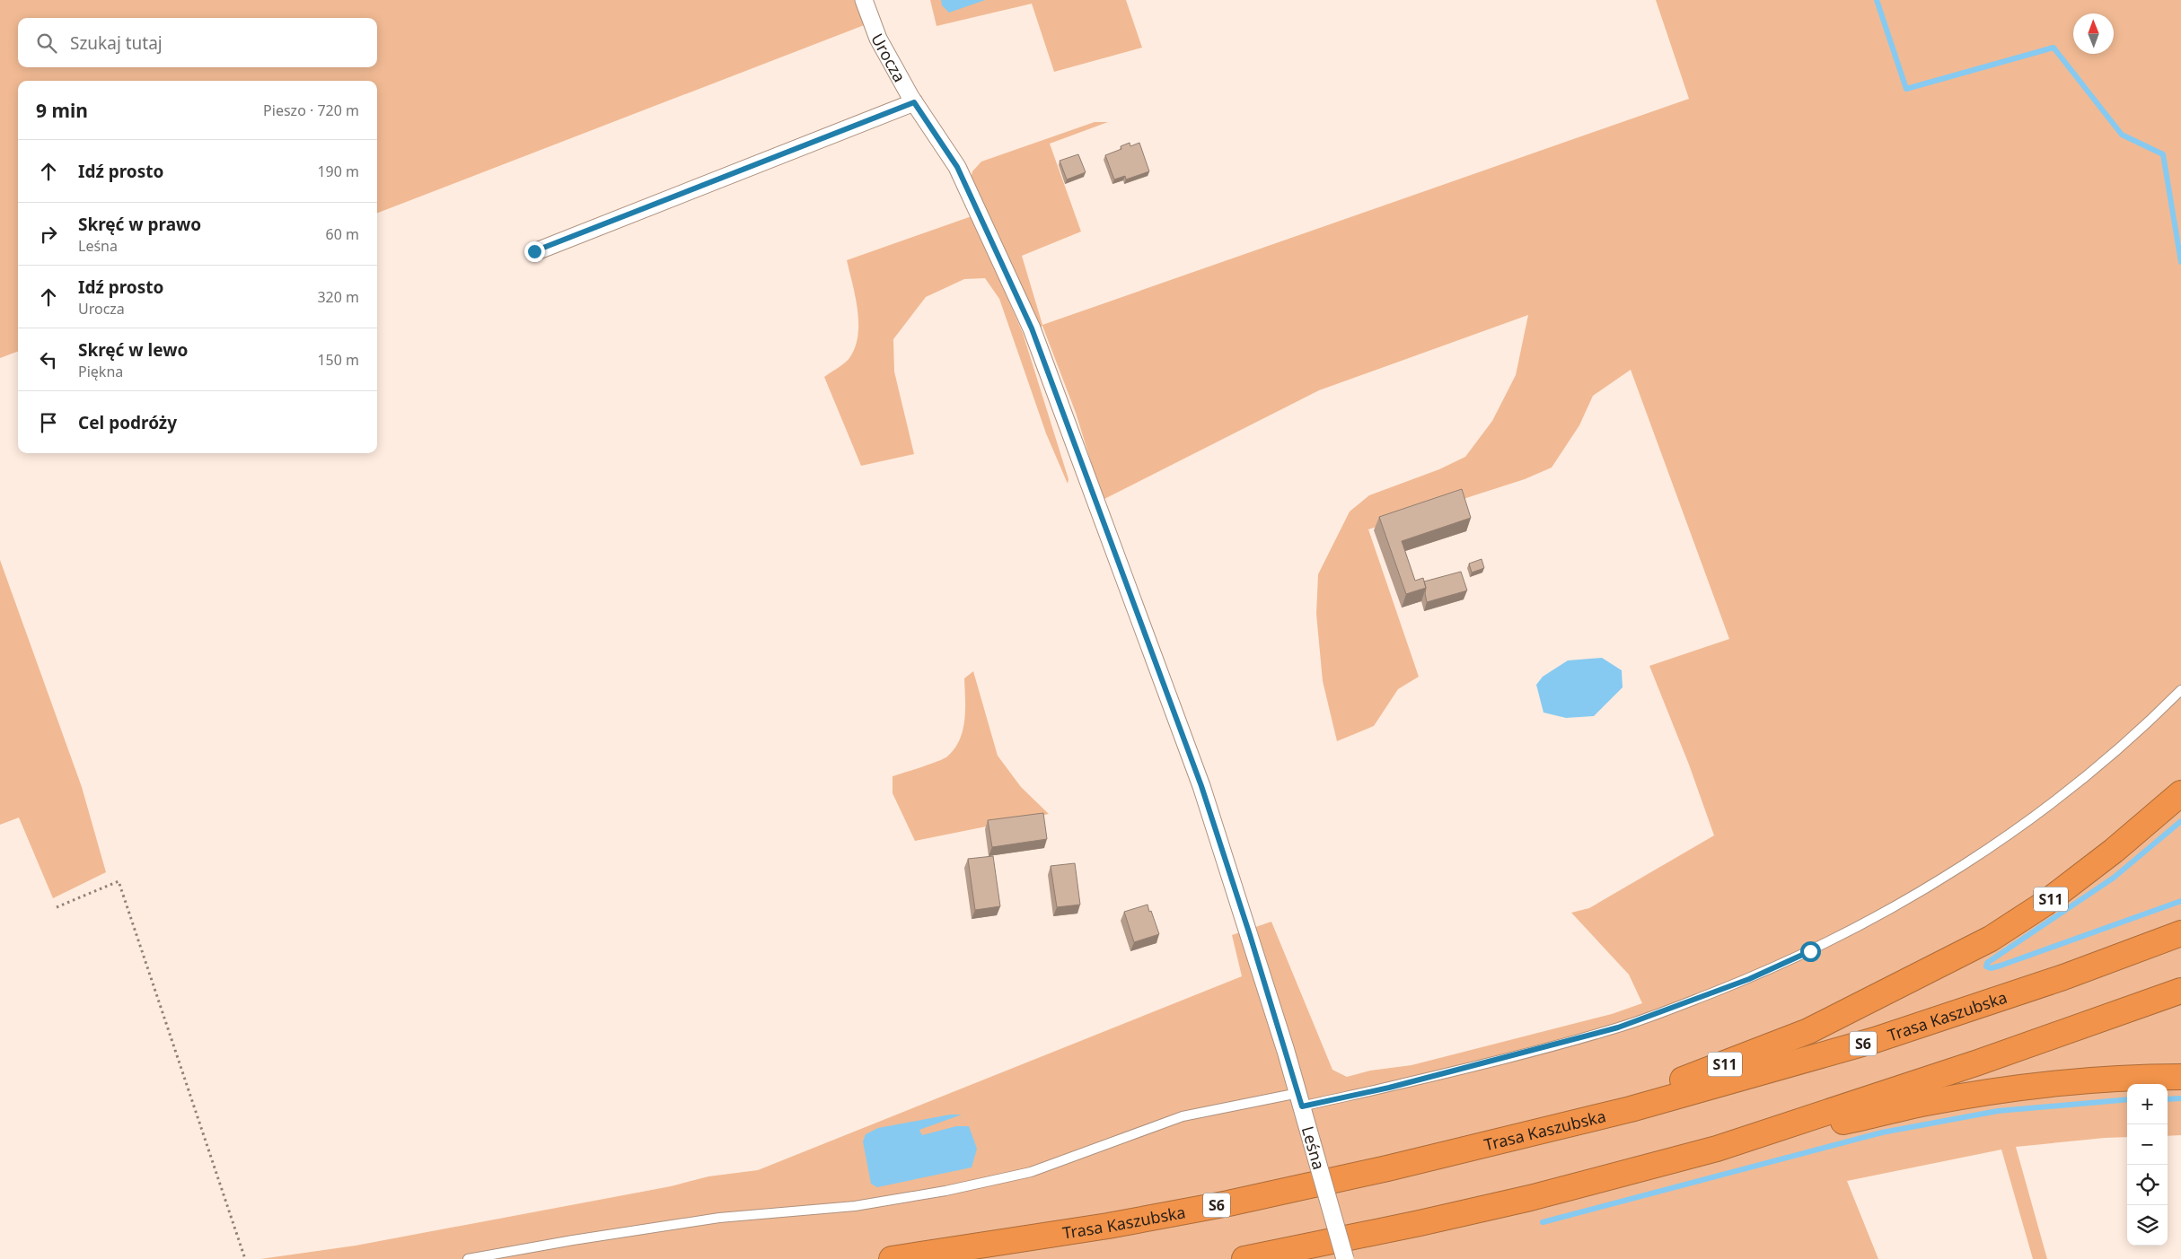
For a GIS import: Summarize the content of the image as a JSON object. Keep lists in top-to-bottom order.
{
  "streets": {
    "highway": ["S11", "Trasa Kaszubska", "S6"],
    "street": ["Urocza", "Leśna"]
  },
  "crossings": [
    ["Urocza", "Leśna"],
    ["S11", "Trasa Kaszubska"]
  ],
  "north": "top",
  "page": {
    "search": "Szukaj tutaj",
    "heading": ["9 min", "Pieszo · 720 m"],
    "list": [
      ["Idź prosto", "190 m"],
      ["Skręć w prawo", "Leśna", "60 m"],
      ["Idź prosto", "Urocza", "320 m"],
      ["Skręć w lewo", "Piękna", "150 m"],
      "Cel podróży"
    ],
    "map_buttons": ["+", "−"]
  }
}
